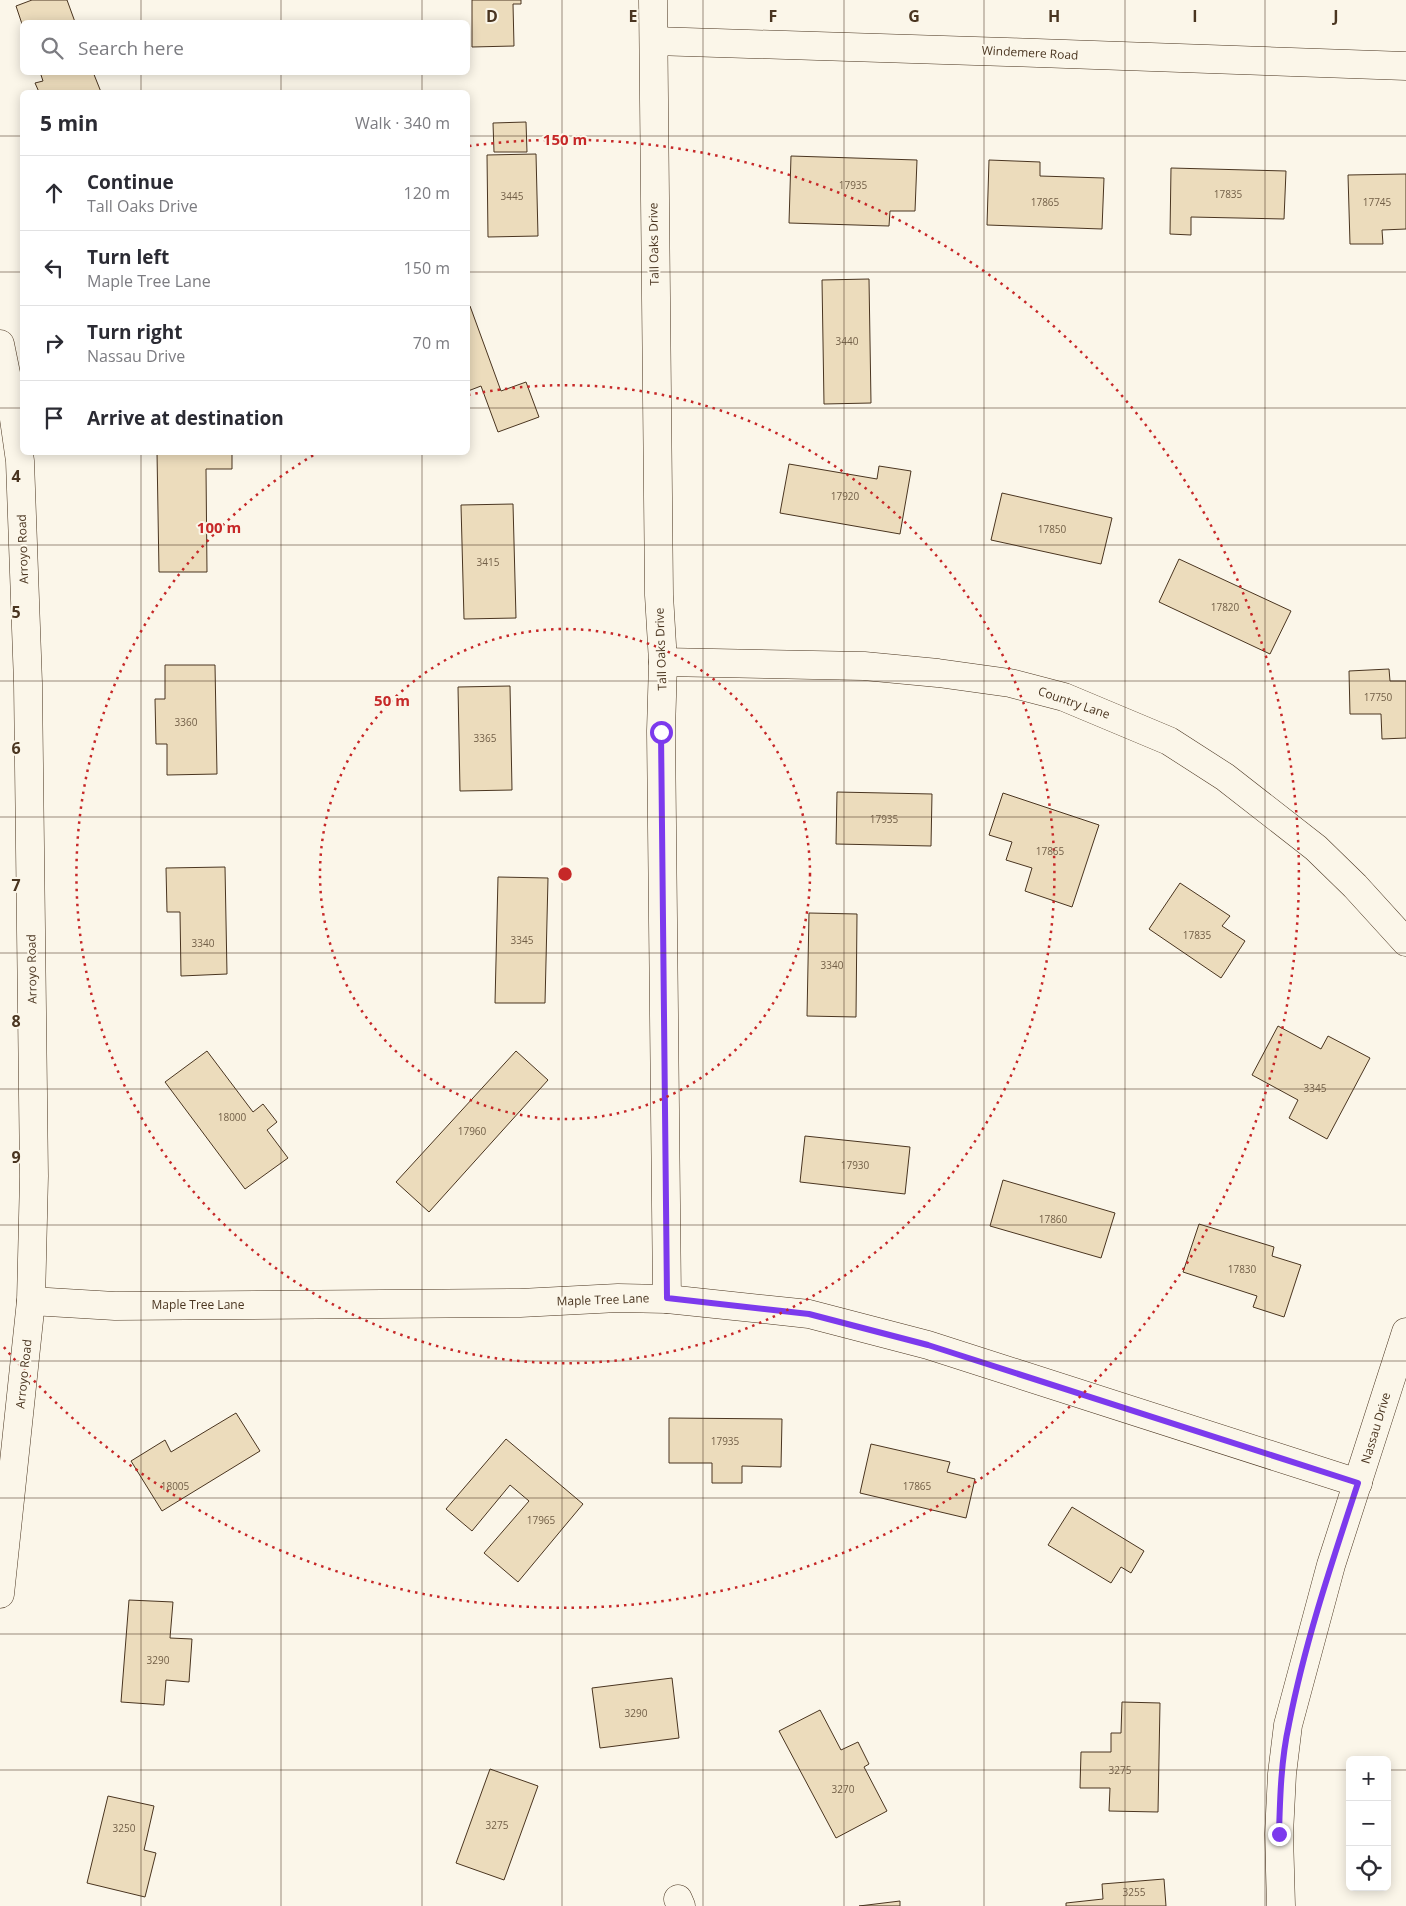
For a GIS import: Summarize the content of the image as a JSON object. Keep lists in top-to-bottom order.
{
  "streets": {
    "street": [
      "Windemere Road",
      "Tall Oaks Drive",
      "Arroyo Road",
      "Country Lane",
      "Maple Tree Lane",
      "Nassau Drive"
    ]
  },
  "crossings": [
    ["Windemere Road", "Tall Oaks Drive"],
    ["Tall Oaks Drive", "Country Lane"],
    ["Tall Oaks Drive", "Maple Tree Lane"],
    ["Arroyo Road", "Maple Tree Lane"],
    ["Maple Tree Lane", "Nassau Drive"]
  ],
  "house_numbers": [
    "17935",
    "17835",
    "3445",
    "17865",
    "17745",
    "3440",
    "17920",
    "17850",
    "3415",
    "17820",
    "17750",
    "3360",
    "3365",
    "17935",
    "17865",
    "17835",
    "3345",
    "3340",
    "3340",
    "3345",
    "18000",
    "17960",
    "17930",
    "17860",
    "17830",
    "17935",
    "18005",
    "17865",
    "17965",
    "3290",
    "3290",
    "3275",
    "3270",
    "3275",
    "3250",
    "3255"
  ],
  "page": {
    "search": "Search here",
    "heading": ["5 min", "Walk · 340 m"],
    "list": [
      ["Continue", "Tall Oaks Drive", "120 m"],
      ["Turn left", "Maple Tree Lane", "150 m"],
      ["Turn right", "Nassau Drive", "70 m"],
      "Arrive at destination"
    ],
    "map_buttons": ["+", "−"]
  },
  "grid": {
    "columns": [
      "D",
      "E",
      "F",
      "G",
      "H",
      "I",
      "J"
    ],
    "rows": [
      "4",
      "5",
      "6",
      "7",
      "8",
      "9"
    ]
  },
  "rings": ["150 m", "100 m", "50 m"]
}
